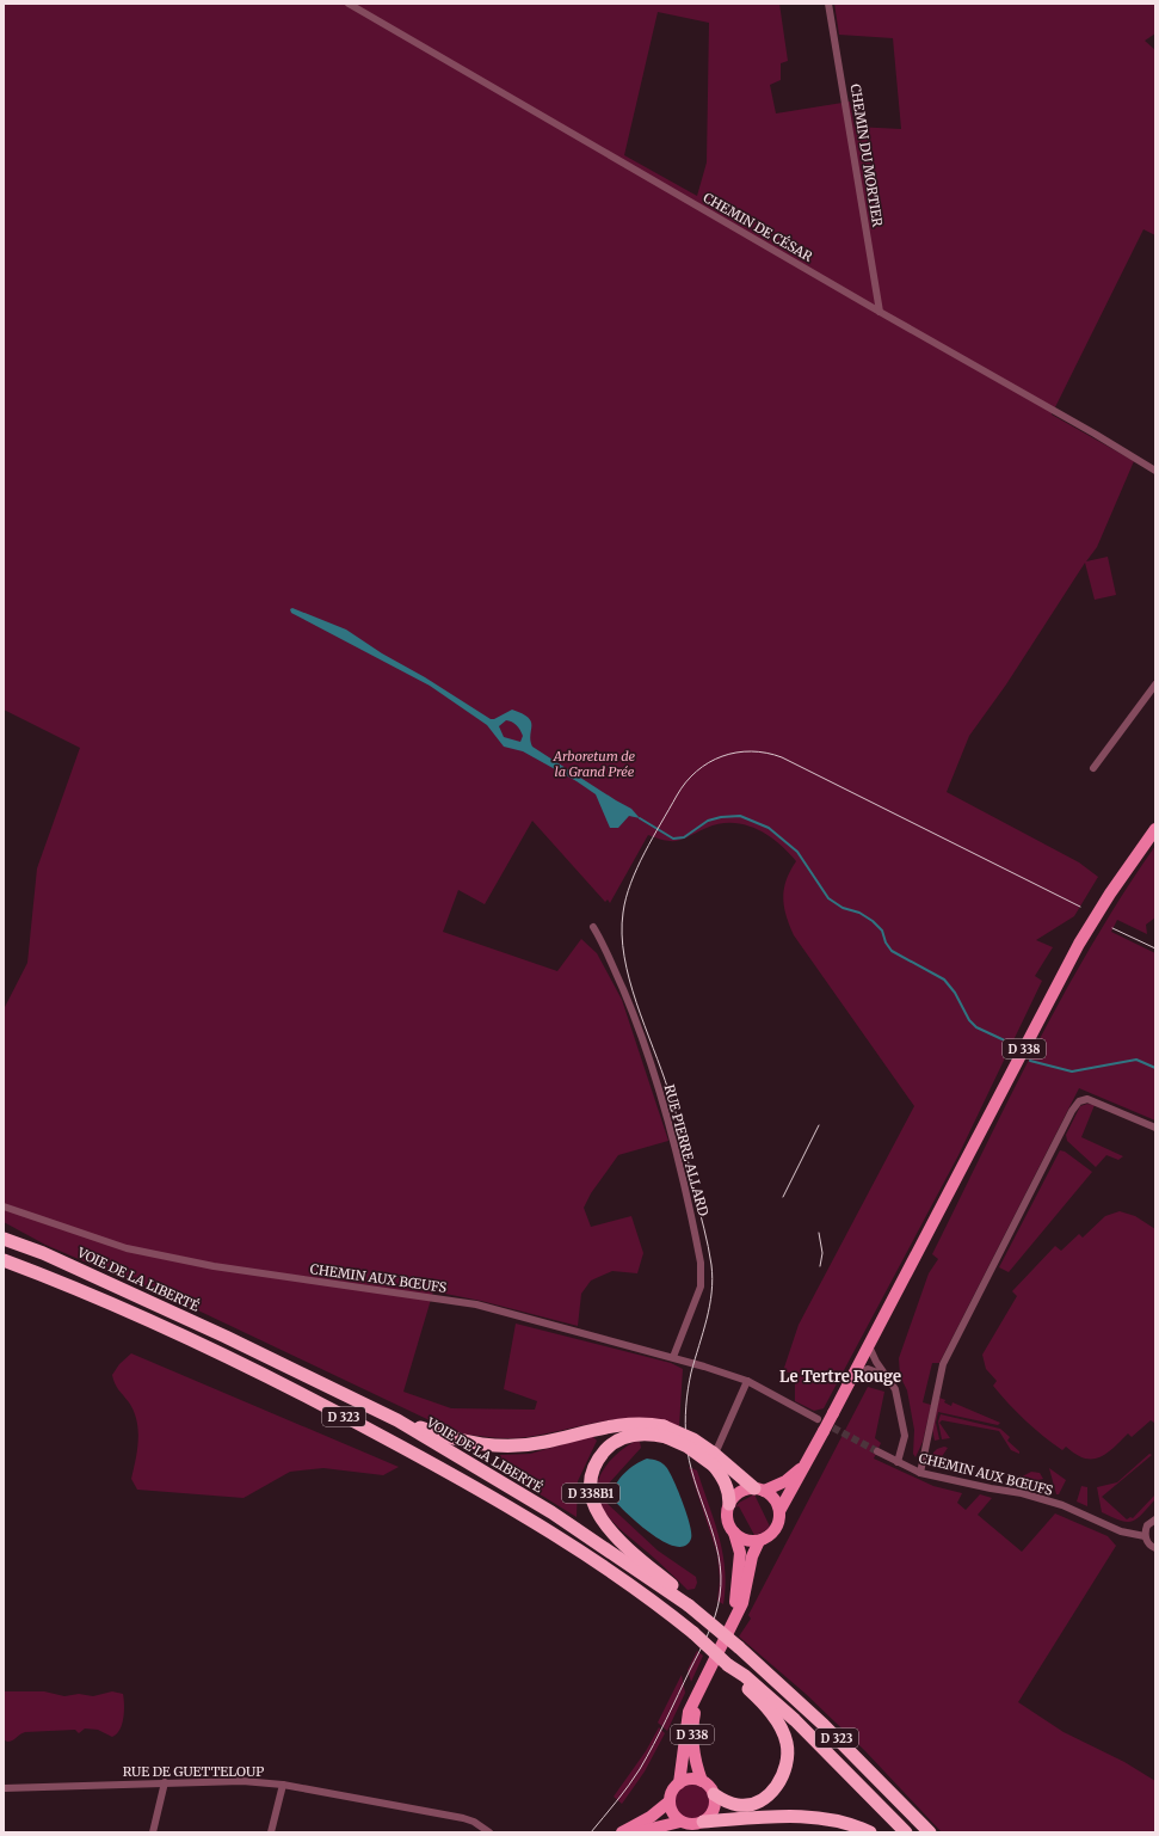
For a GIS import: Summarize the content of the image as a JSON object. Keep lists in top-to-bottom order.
{
  "streets": {
    "highway": ["VOIE DE LA LIBERTÉ", "D 323", "D 338B1"],
    "main road": ["D 338"],
    "street": [
      "CHEMIN DU MORTIER",
      "CHEMIN DE CÉSAR",
      "RUE PIERRE ALLARD",
      "CHEMIN AUX BŒUFS",
      "RUE DE GUETTELOUP"
    ]
  },
  "crossings": [
    ["CHEMIN DU MORTIER", "CHEMIN DE CÉSAR"],
    ["RUE PIERRE ALLARD", "CHEMIN AUX BŒUFS"],
    ["VOIE DE LA LIBERTÉ", "D 338B1"]
  ],
  "districts": ["Le Tertre Rouge"],
  "parks": ["Arboretum de la Grand Prée"]
}
